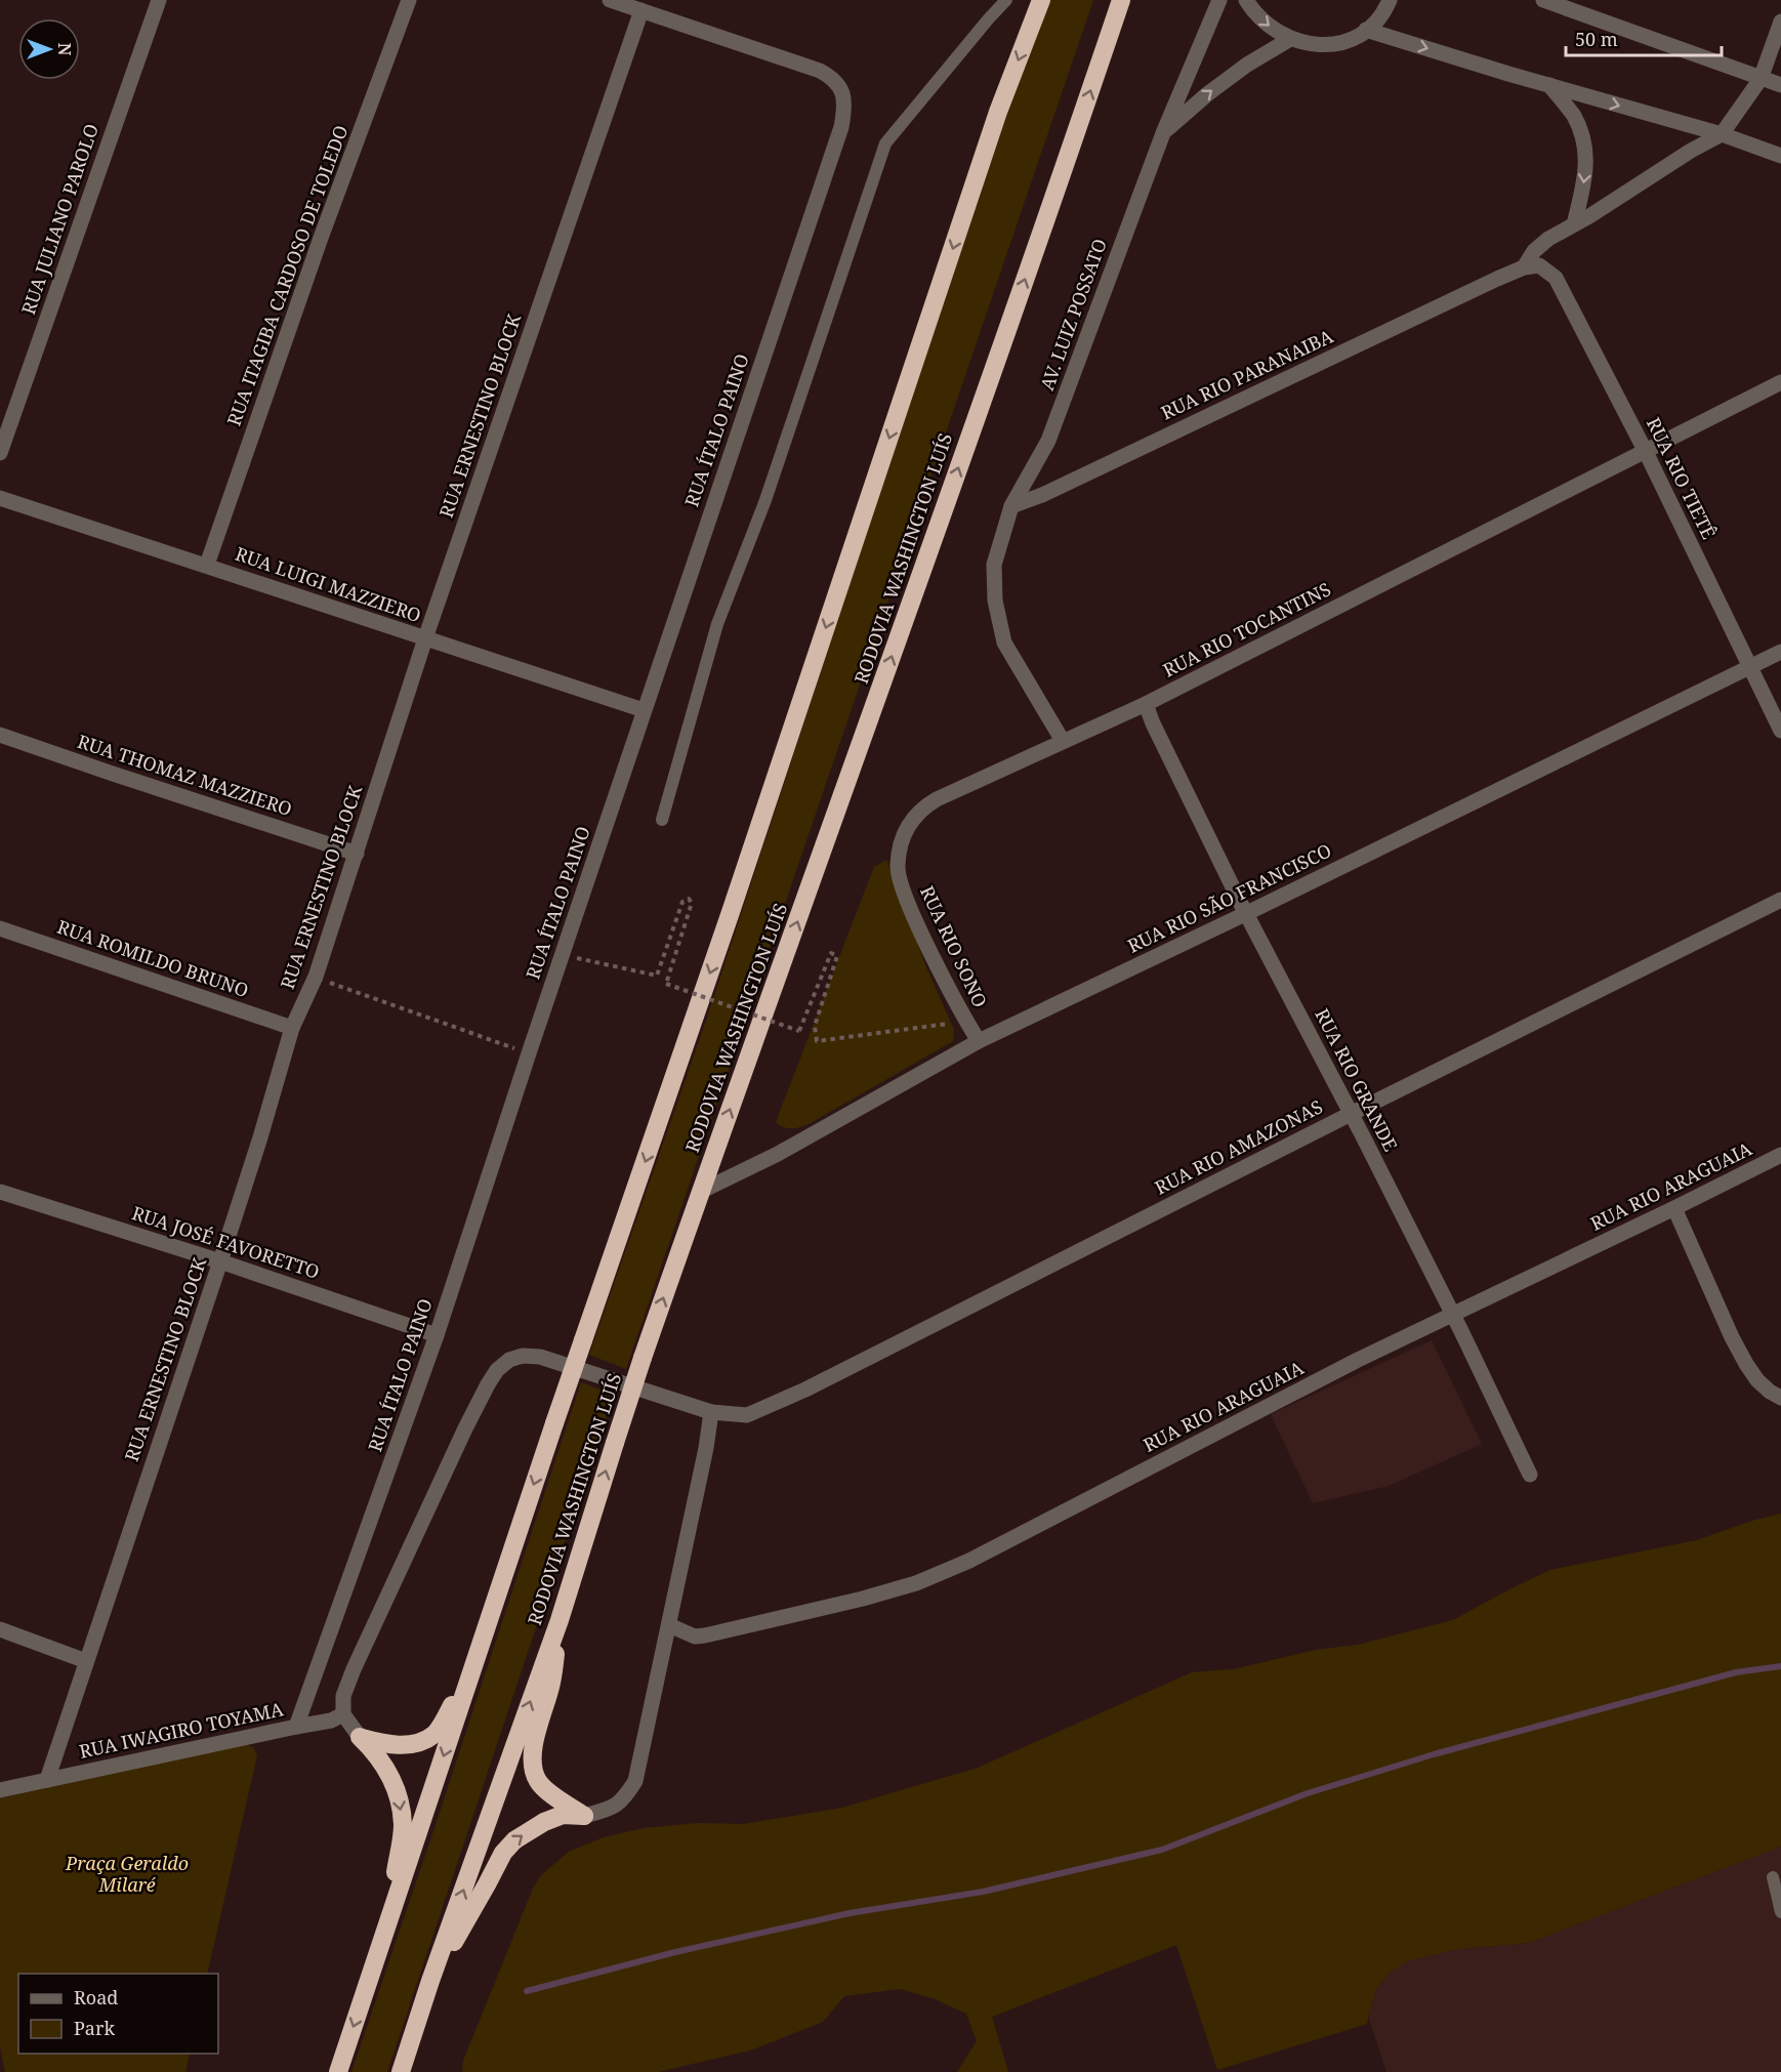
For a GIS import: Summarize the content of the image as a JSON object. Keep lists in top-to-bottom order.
{
  "streets": {
    "highway": ["RODOVIA WASHINGTON LUÍS"],
    "street": [
      "RUA JULIANO PAROLO",
      "RUA ITAGIBA CARDOSO DE TOLEDO",
      "AV. LUIZ POSSATO",
      "RUA RIO PARANAIBA",
      "RUA ERNESTINO BLOCK",
      "RUA ÍTALO PAINO",
      "RUA RIO TIETÊ",
      "RUA LUIGI MAZZIERO",
      "RUA RIO TOCANTINS",
      "RUA THOMAZ MAZZIERO",
      "RUA RIO SÃO FRANCISCO",
      "RUA RIO SONO",
      "RUA ROMILDO BRUNO",
      "RUA RIO GRANDE",
      "RUA RIO AMAZONAS",
      "RUA RIO ARAGUAIA",
      "RUA JOSÉ FAVORETTO",
      "RUA IWAGIRO TOYAMA"
    ]
  },
  "crossings": [
    ["RUA ITAGIBA CARDOSO DE TOLEDO", "RUA LUIGI MAZZIERO"],
    ["AV. LUIZ POSSATO", "RUA RIO PARANAIBA"],
    ["RUA RIO PARANAIBA", "RUA RIO TIETÊ"],
    ["RUA ERNESTINO BLOCK", "RUA ÍTALO PAINO"],
    ["RUA ERNESTINO BLOCK", "RUA LUIGI MAZZIERO"],
    ["RUA ERNESTINO BLOCK", "RUA THOMAZ MAZZIERO"],
    ["RUA ERNESTINO BLOCK", "RUA ROMILDO BRUNO"],
    ["RUA ERNESTINO BLOCK", "RUA JOSÉ FAVORETTO"],
    ["RUA ERNESTINO BLOCK", "RUA IWAGIRO TOYAMA"],
    ["RUA ÍTALO PAINO", "RUA LUIGI MAZZIERO"],
    ["RUA ÍTALO PAINO", "RUA JOSÉ FAVORETTO"],
    ["RUA ÍTALO PAINO", "RUA IWAGIRO TOYAMA"],
    ["RUA RIO TIETÊ", "RUA RIO TOCANTINS"],
    ["RUA RIO TIETÊ", "RUA RIO SÃO FRANCISCO"],
    ["RODOVIA WASHINGTON LUÍS", "RUA RIO SÃO FRANCISCO"],
    ["RUA RIO TOCANTINS", "RUA RIO SONO"],
    ["RUA RIO TOCANTINS", "RUA RIO GRANDE"],
    ["RUA RIO SÃO FRANCISCO", "RUA RIO SONO"],
    ["RUA RIO SÃO FRANCISCO", "RUA RIO GRANDE"],
    ["RUA RIO GRANDE", "RUA RIO AMAZONAS"],
    ["RUA RIO GRANDE", "RUA RIO ARAGUAIA"],
    ["RUA RIO AMAZONAS", "RUA IWAGIRO TOYAMA"]
  ],
  "parks": ["Praça Geraldo Milaré"],
  "legend": ["Road", "Park"],
  "scale_bar": "50 m",
  "north": "right"
}
